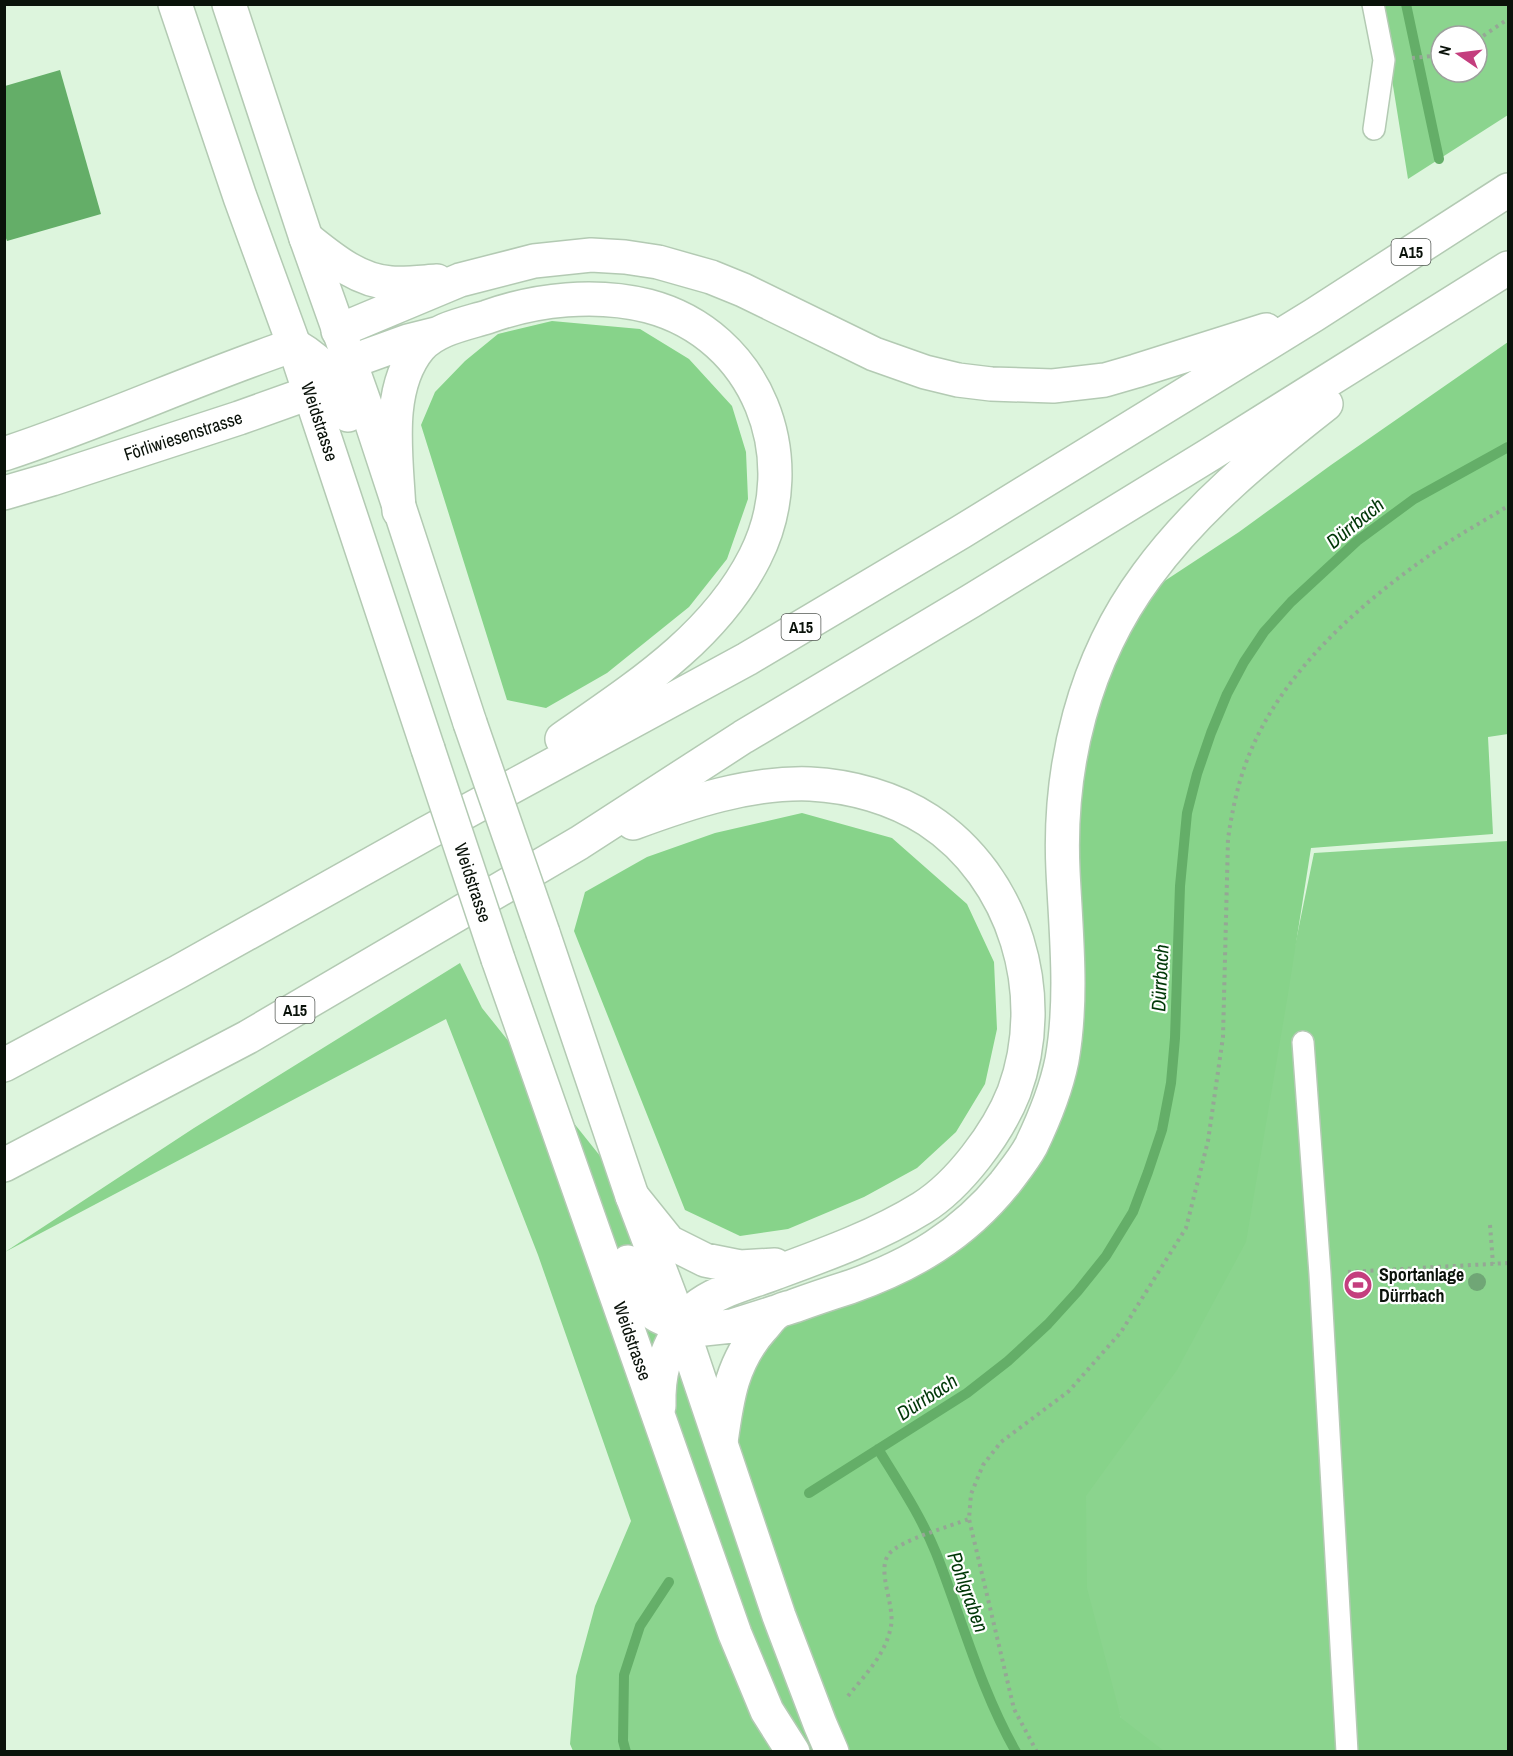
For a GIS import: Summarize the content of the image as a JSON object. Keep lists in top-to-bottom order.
{
  "streets": {
    "main road": ["A15", "Weidstrasse", "Förliwiesenstrasse"]
  },
  "crossings": [
    ["A15", "Förliwiesenstrasse"],
    ["Weidstrasse", "Förliwiesenstrasse"]
  ],
  "water": ["Dürrbach", "Pohlgraben"],
  "places": {
    "sports": ["Sportanlage Dürrbach"]
  },
  "north": "left"
}
